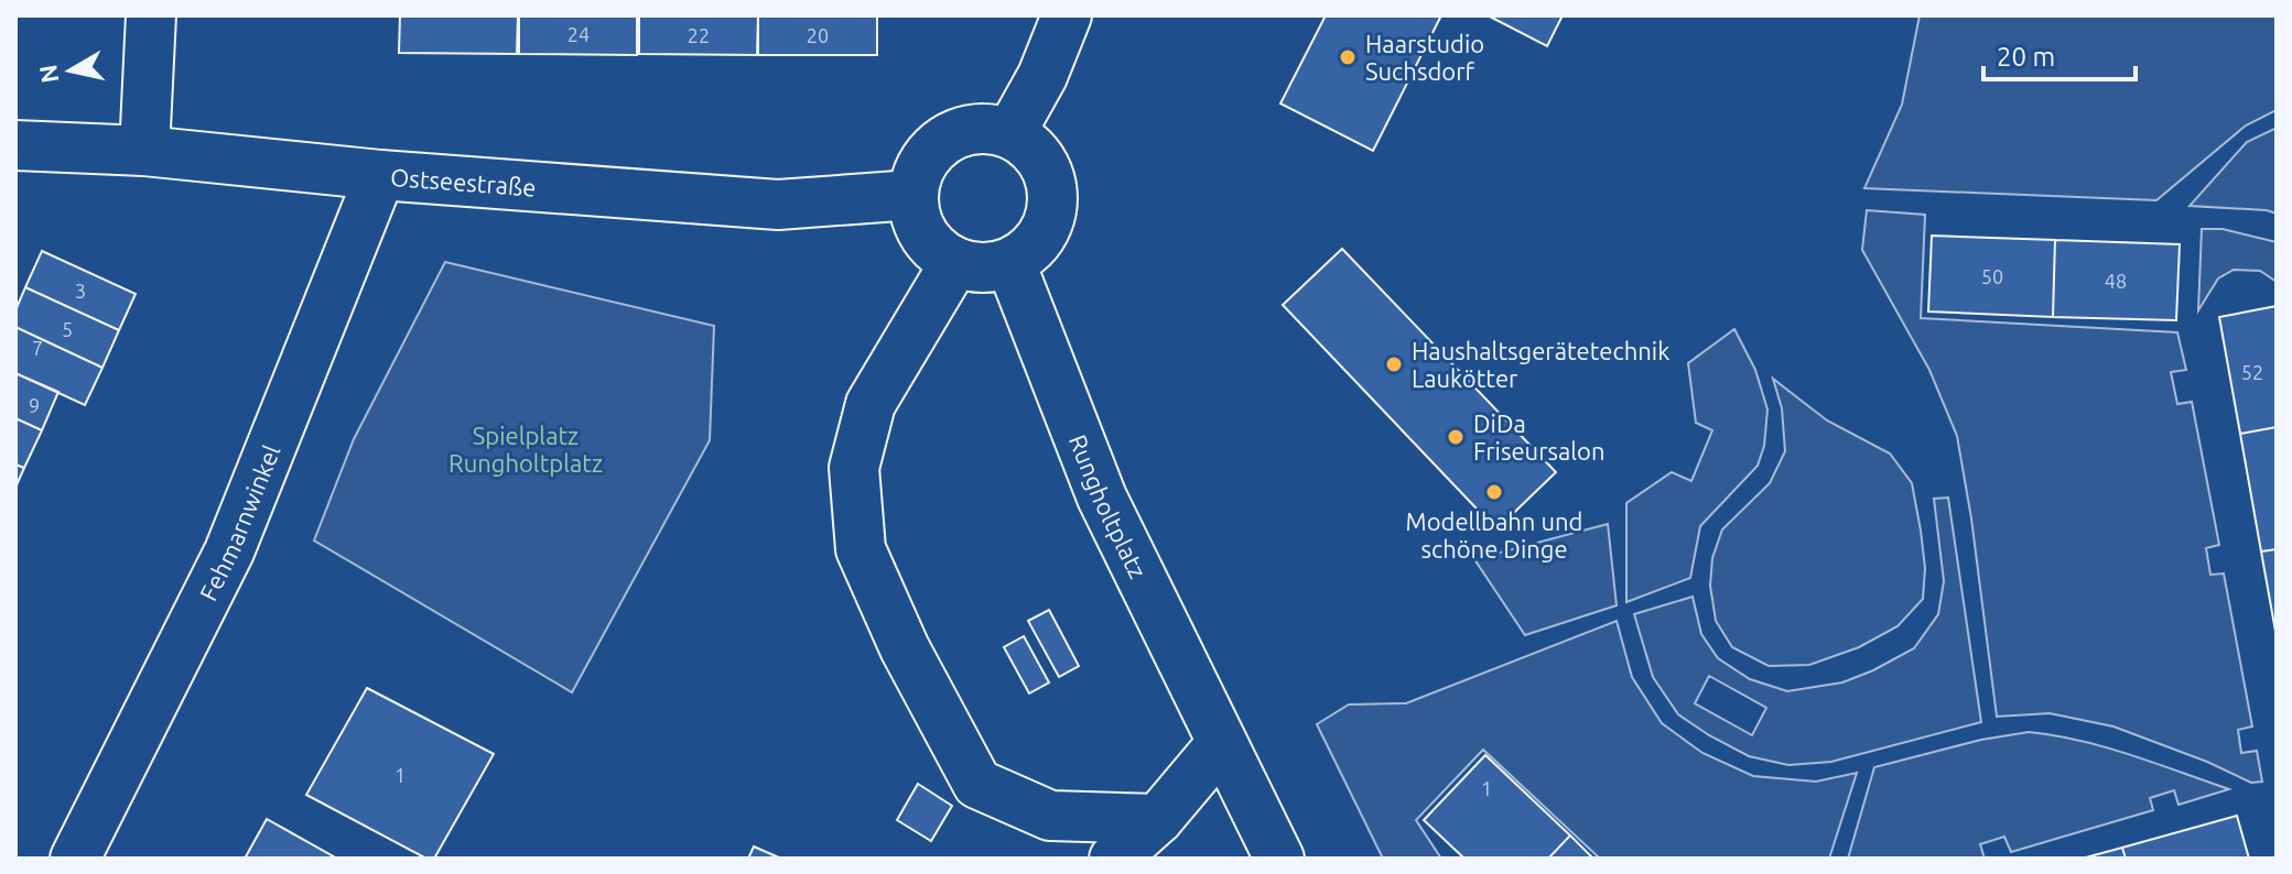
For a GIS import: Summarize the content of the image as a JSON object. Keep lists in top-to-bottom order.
{
  "streets": {
    "street": ["Ostseestraße", "Rungholtplatz", "Fehmarnwinkel"]
  },
  "crossings": [
    ["Ostseestraße", "Rungholtplatz"],
    ["Ostseestraße", "Fehmarnwinkel"]
  ],
  "parks": ["Spielplatz Rungholtplatz"],
  "places": [
    "Haarstudio Suchsdorf",
    "Haushaltsgerätetechnik Laukötter",
    "DiDa Friseursalon",
    "Modellbahn und schöne Dinge"
  ],
  "house_numbers": [
    "24",
    "22",
    "20",
    "50",
    "48",
    "3",
    "5",
    "7",
    "52",
    "9",
    "1",
    "1"
  ],
  "scale_bar": "20 m",
  "north": "left"
}
